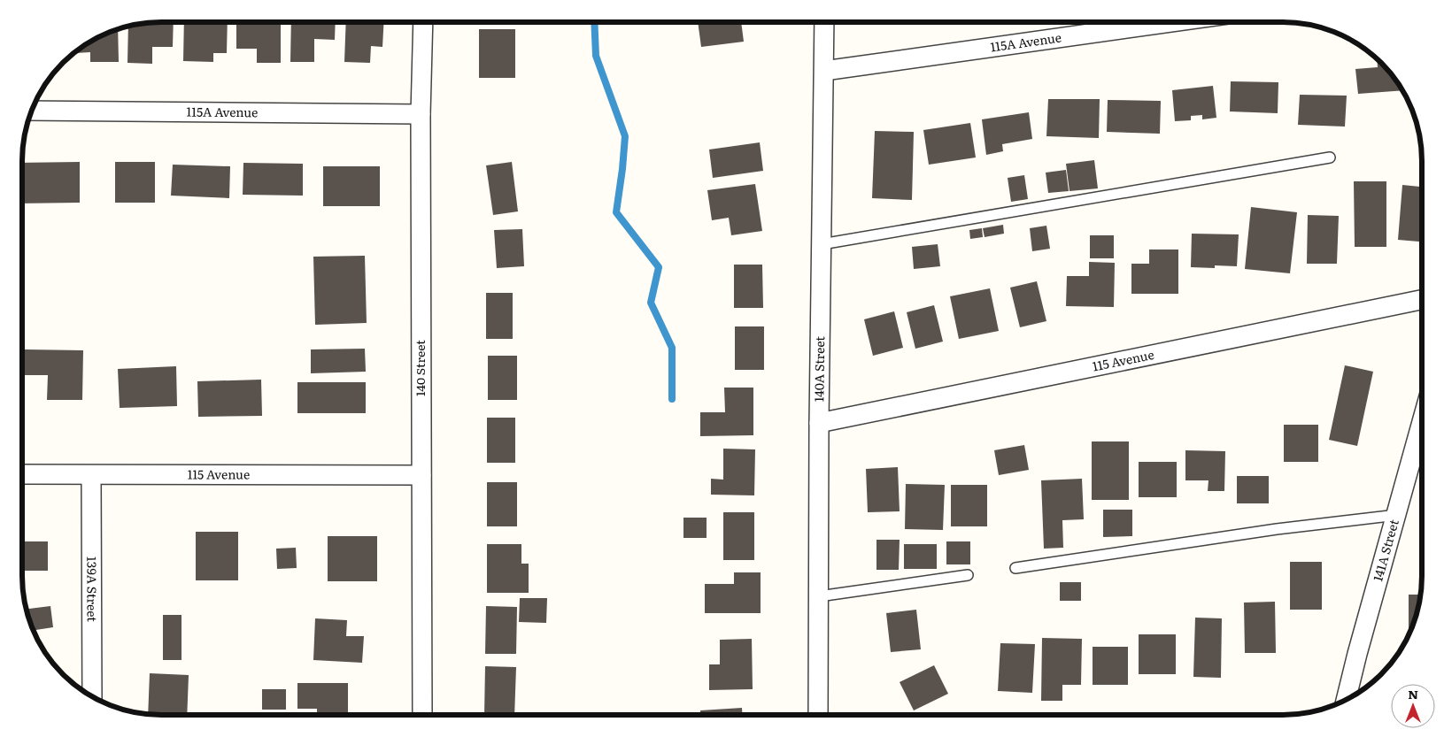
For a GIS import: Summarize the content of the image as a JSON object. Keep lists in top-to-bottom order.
{
  "streets": {
    "street": [
      "115A Avenue",
      "115 Avenue",
      "140 Street",
      "140A Street",
      "141A Street",
      "139A Street"
    ]
  },
  "crossings": [
    ["115A Avenue", "140 Street"],
    ["115A Avenue", "140A Street"],
    ["115 Avenue", "140 Street"],
    ["115 Avenue", "140A Street"],
    ["115 Avenue", "139A Street"]
  ],
  "north": "top"
}
